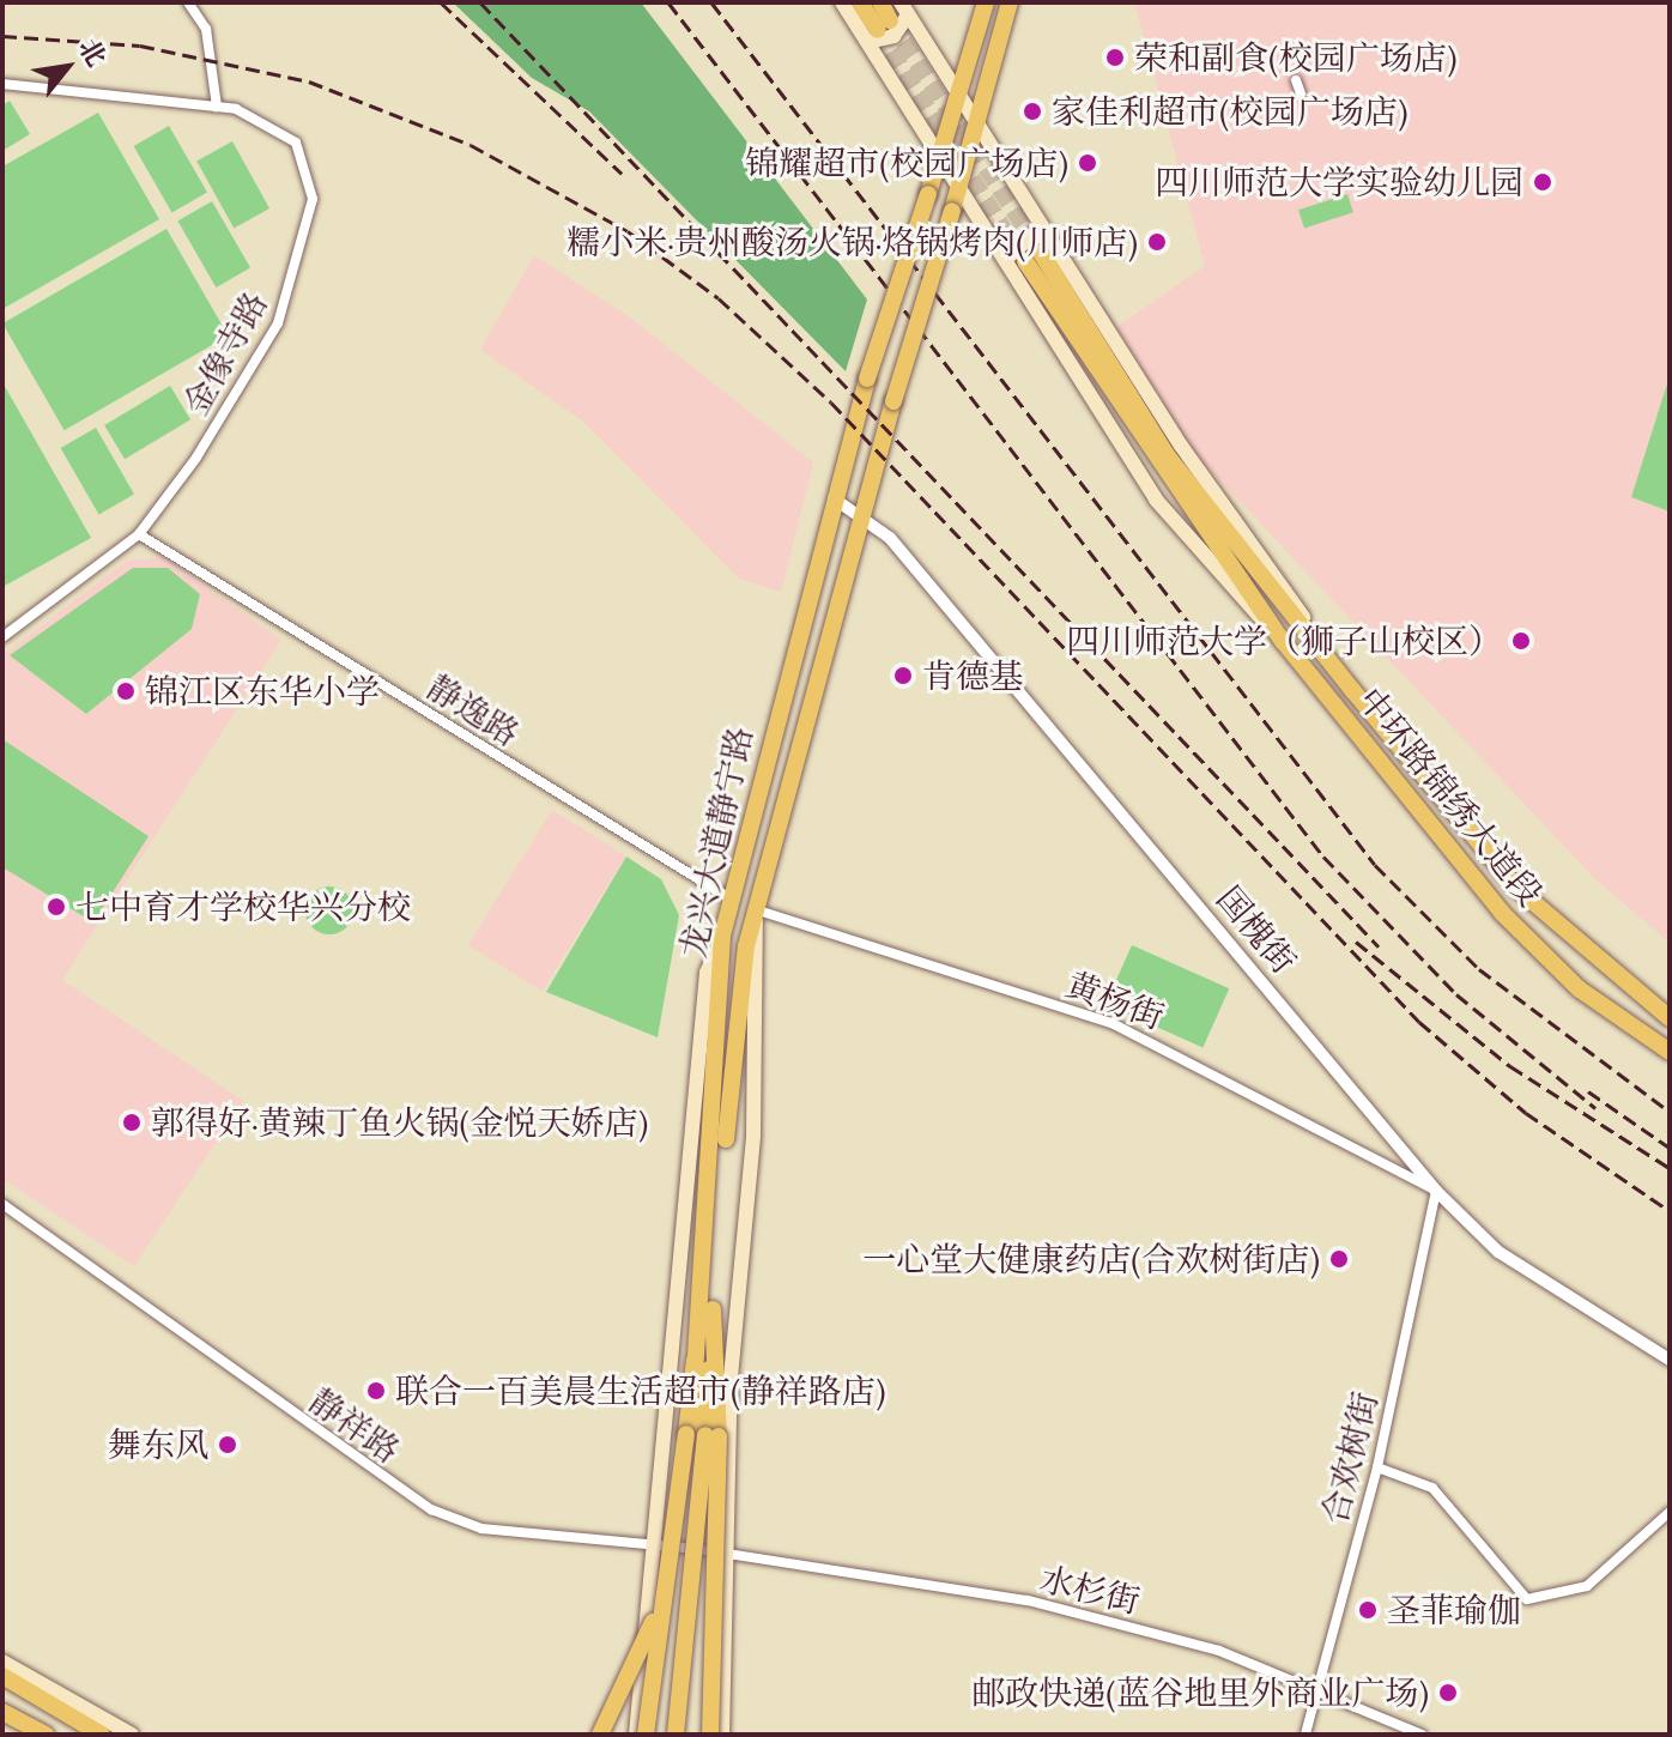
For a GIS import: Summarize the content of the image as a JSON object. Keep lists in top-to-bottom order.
{
  "streets": {
    "main road": ["中环路锦绣大道段", "龙兴大道静宁路"],
    "street": [
      "金像寺路",
      "静逸路",
      "国槐街",
      "黄杨街",
      "静祥路",
      "合欢树街",
      "水杉街"
    ]
  },
  "crossings": [
    ["金像寺路", "静逸路"],
    ["静逸路", "龙兴大道静宁路"],
    ["龙兴大道静宁路", "国槐街"],
    ["龙兴大道静宁路", "黄杨街"],
    ["国槐街", "黄杨街"],
    ["国槐街", "合欢树街"],
    ["黄杨街", "合欢树街"],
    ["静祥路", "水杉街"],
    ["合欢树街", "水杉街"]
  ],
  "places": [
    "荣和副食(校园广场店)",
    "家佳利超市(校园广场店)",
    "锦耀超市(校园广场店)",
    "四川师范大学实验幼儿园",
    "糯小米·贵州酸汤火锅·烙锅烤肉(川师店)",
    "四川师范大学（狮子山校区）",
    "肯德基",
    "锦江区东华小学",
    "七中育才学校华兴分校",
    "郭得好·黄辣丁鱼火锅(金悦天娇店)",
    "一心堂大健康药店(合欢树街店)",
    "联合一百美晨生活超市(静祥路店)",
    "舞东风",
    "圣菲瑜伽",
    "邮政快递(蓝谷地里外商业广场)"
  ],
  "north": "top right"
}
